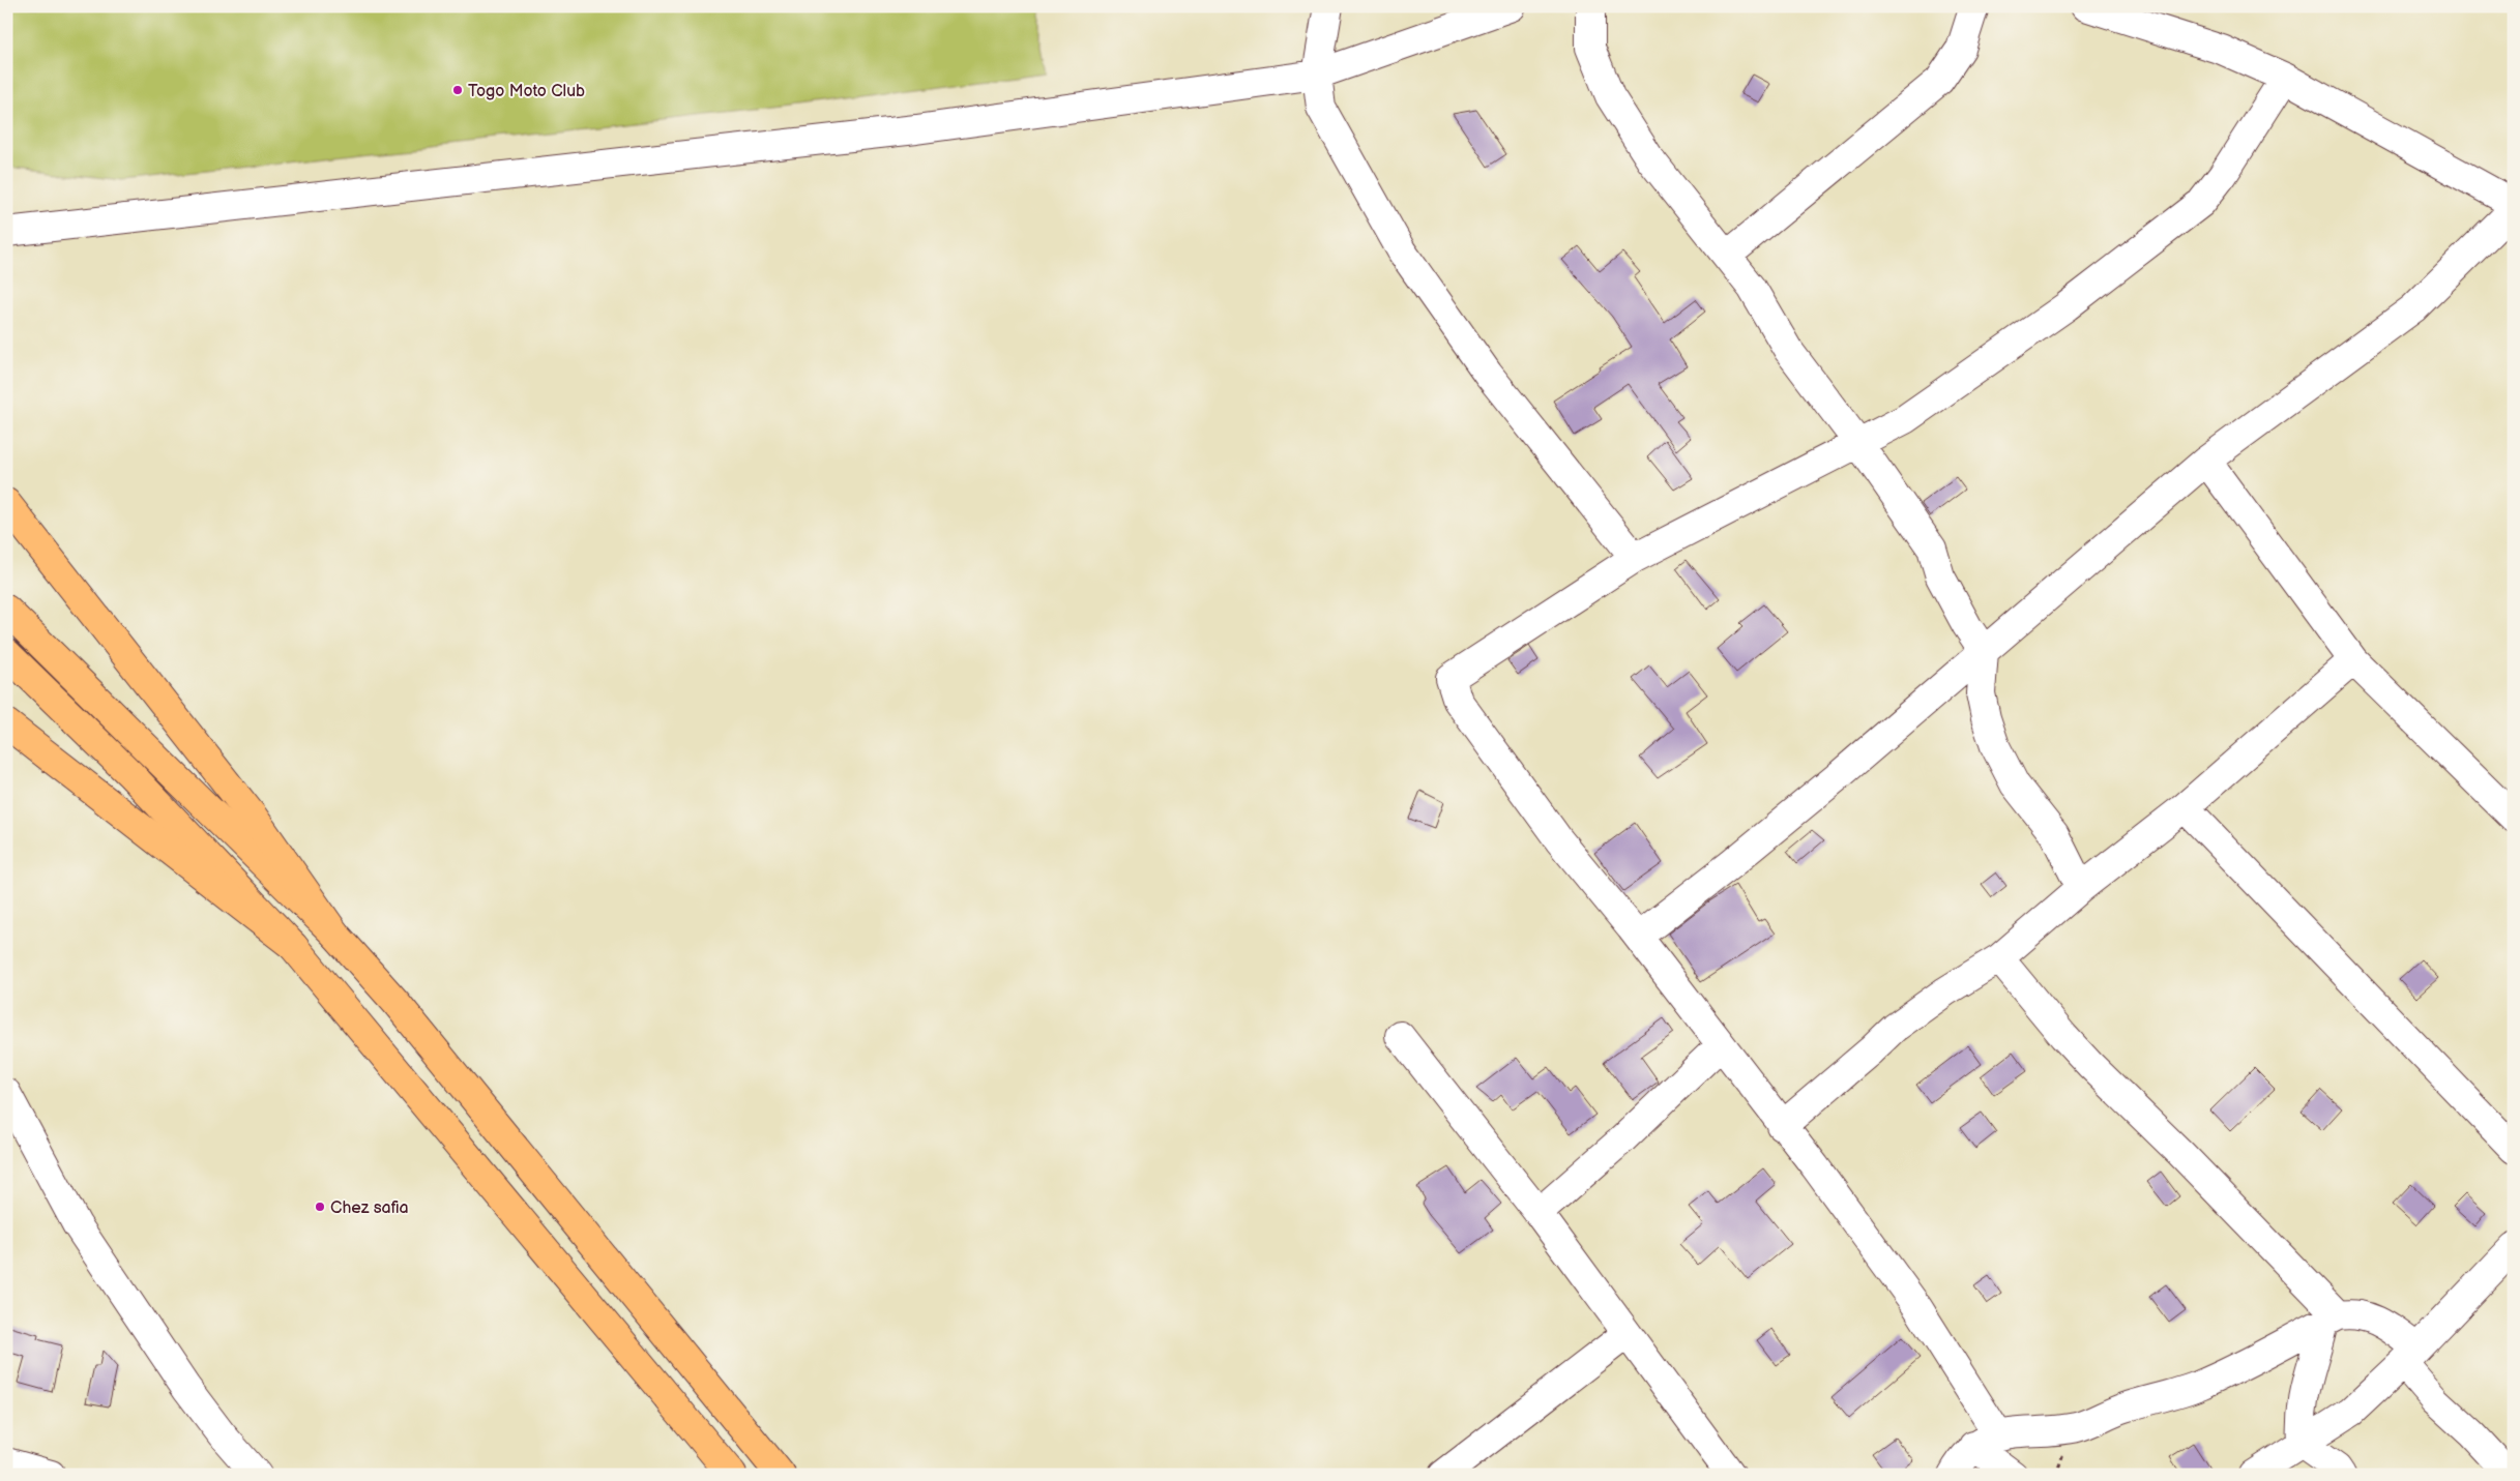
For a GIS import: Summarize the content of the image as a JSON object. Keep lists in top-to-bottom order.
{
  "places": ["Togo Moto Club", "Chez safia"]
}
